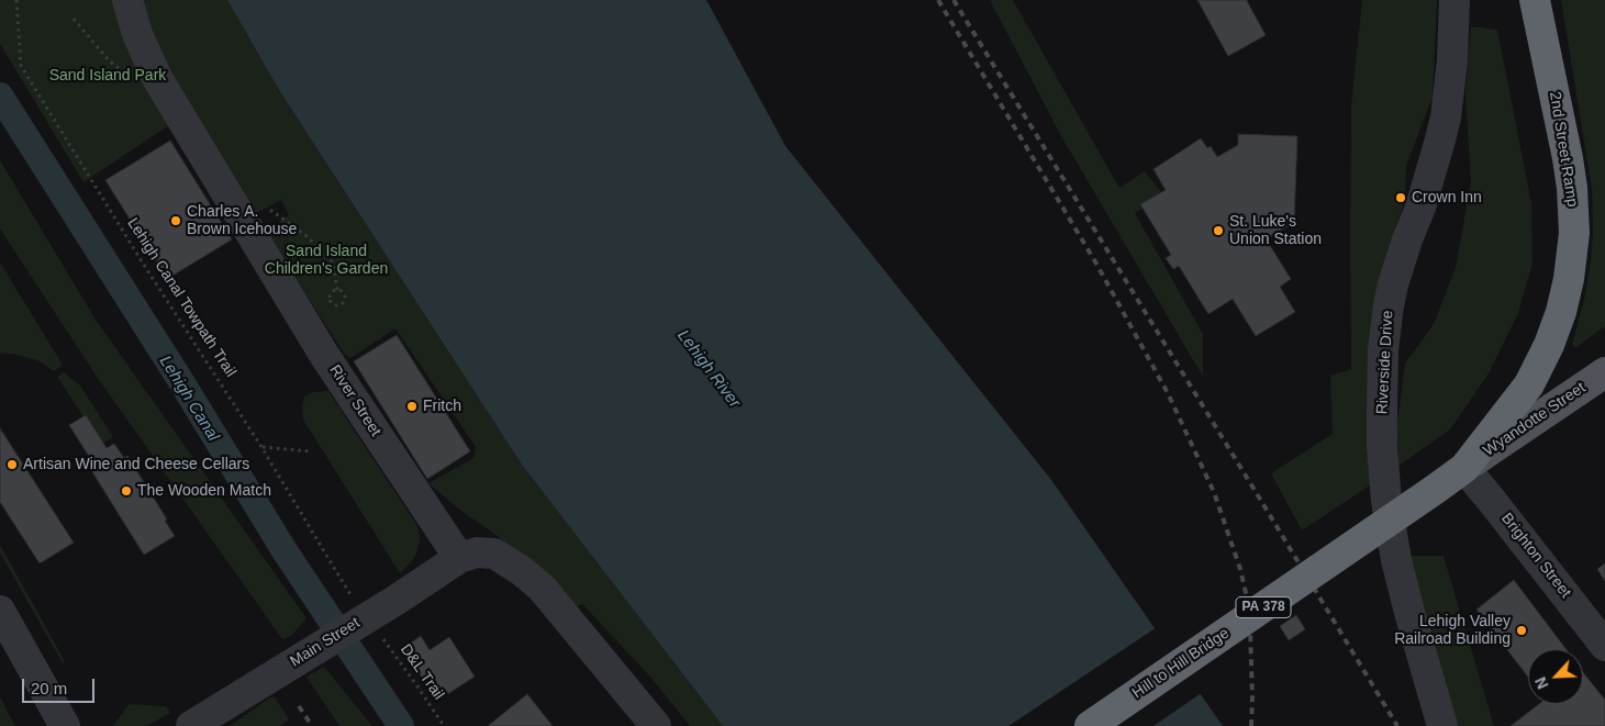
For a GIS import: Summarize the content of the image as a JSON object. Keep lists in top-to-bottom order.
{
  "streets": {
    "highway": ["2nd Street Ramp", "PA 378", "Hill to Hill Bridge"],
    "main road": ["Wyandotte Street"],
    "street": [
      "Riverside Drive",
      "River Street",
      "Brighton Street",
      "Main Street"
    ],
    "path": ["Lehigh Canal Towpath Trail", "D&L Trail"]
  },
  "crossings": [
    ["2nd Street Ramp", "Wyandotte Street"],
    ["2nd Street Ramp", "Brighton Street"],
    ["2nd Street Ramp", "Hill to Hill Bridge"],
    ["Lehigh Canal Towpath Trail", "Main Street"],
    ["Lehigh Canal Towpath Trail", "D&L Trail"],
    ["River Street", "Main Street"],
    ["Wyandotte Street", "Brighton Street"],
    ["Wyandotte Street", "Hill to Hill Bridge"],
    ["Brighton Street", "Hill to Hill Bridge"],
    ["Main Street", "D&L Trail"]
  ],
  "water": ["Lehigh River", "Lehigh Canal"],
  "parks": ["Sand Island Park", "Sand Island Children's Garden"],
  "places": [
    "Crown Inn",
    "Charles A. Brown Icehouse",
    "St. Luke's Union Station",
    "Fritch",
    "Artisan Wine and Cheese Cellars",
    "The Wooden Match",
    "Lehigh Valley Railroad Building"
  ],
  "scale_bar": "20 m",
  "north": "bottom left"
}
